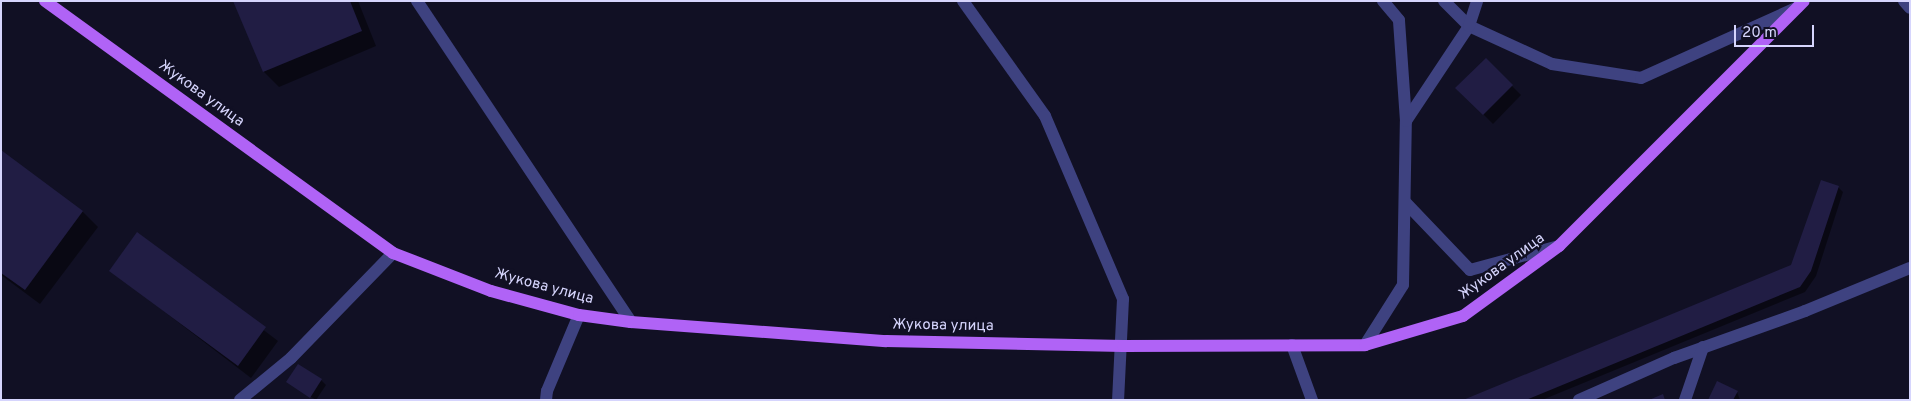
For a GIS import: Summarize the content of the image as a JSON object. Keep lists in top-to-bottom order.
{
  "streets": {
    "main road": ["Жукова улица"]
  },
  "scale_bar": "20 m"
}
